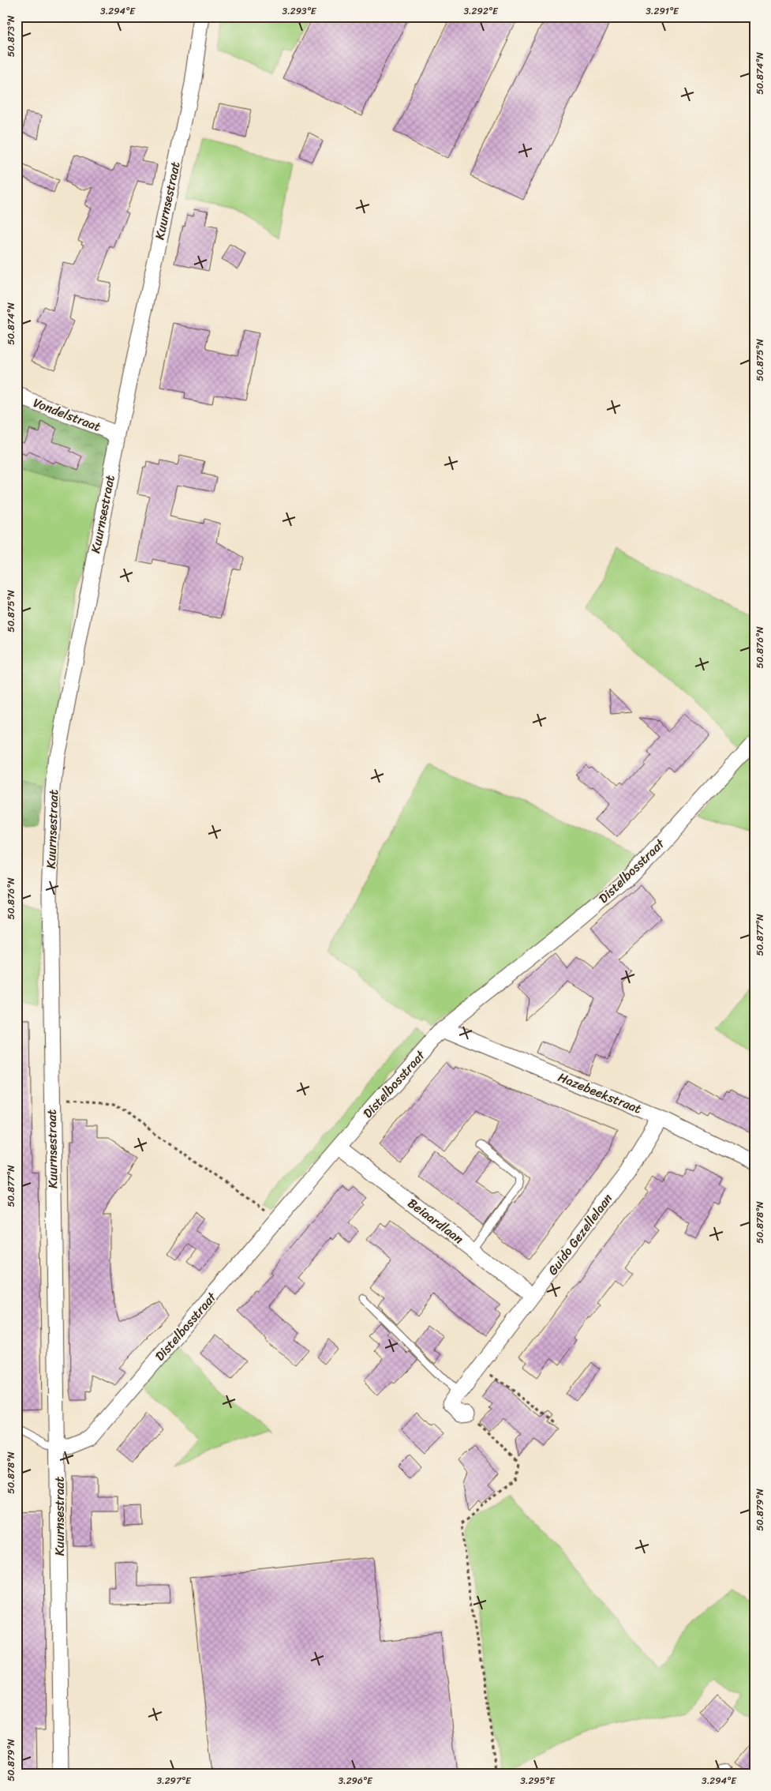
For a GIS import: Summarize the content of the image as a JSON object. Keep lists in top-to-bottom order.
{
  "streets": {
    "street": [
      "Kuurnsestraat",
      "Vondelstraat",
      "Distelbosstraat",
      "Hazebeekstraat",
      "Beiaardlaan",
      "Guido Gezellelaan"
    ]
  },
  "crossings": [
    ["Kuurnsestraat", "Vondelstraat"],
    ["Kuurnsestraat", "Distelbosstraat"],
    ["Distelbosstraat", "Hazebeekstraat"],
    ["Distelbosstraat", "Beiaardlaan"],
    ["Hazebeekstraat", "Guido Gezellelaan"],
    ["Beiaardlaan", "Guido Gezellelaan"]
  ],
  "coordinates": [
    "3.294°E",
    "3.293°E",
    "3.292°E",
    "3.291°E",
    "50.873°N",
    "50.874°N",
    "50.875°N",
    "50.876°N",
    "50.877°N",
    "50.878°N",
    "50.879°N",
    "3.297°E",
    "3.296°E",
    "3.295°E"
  ]
}
